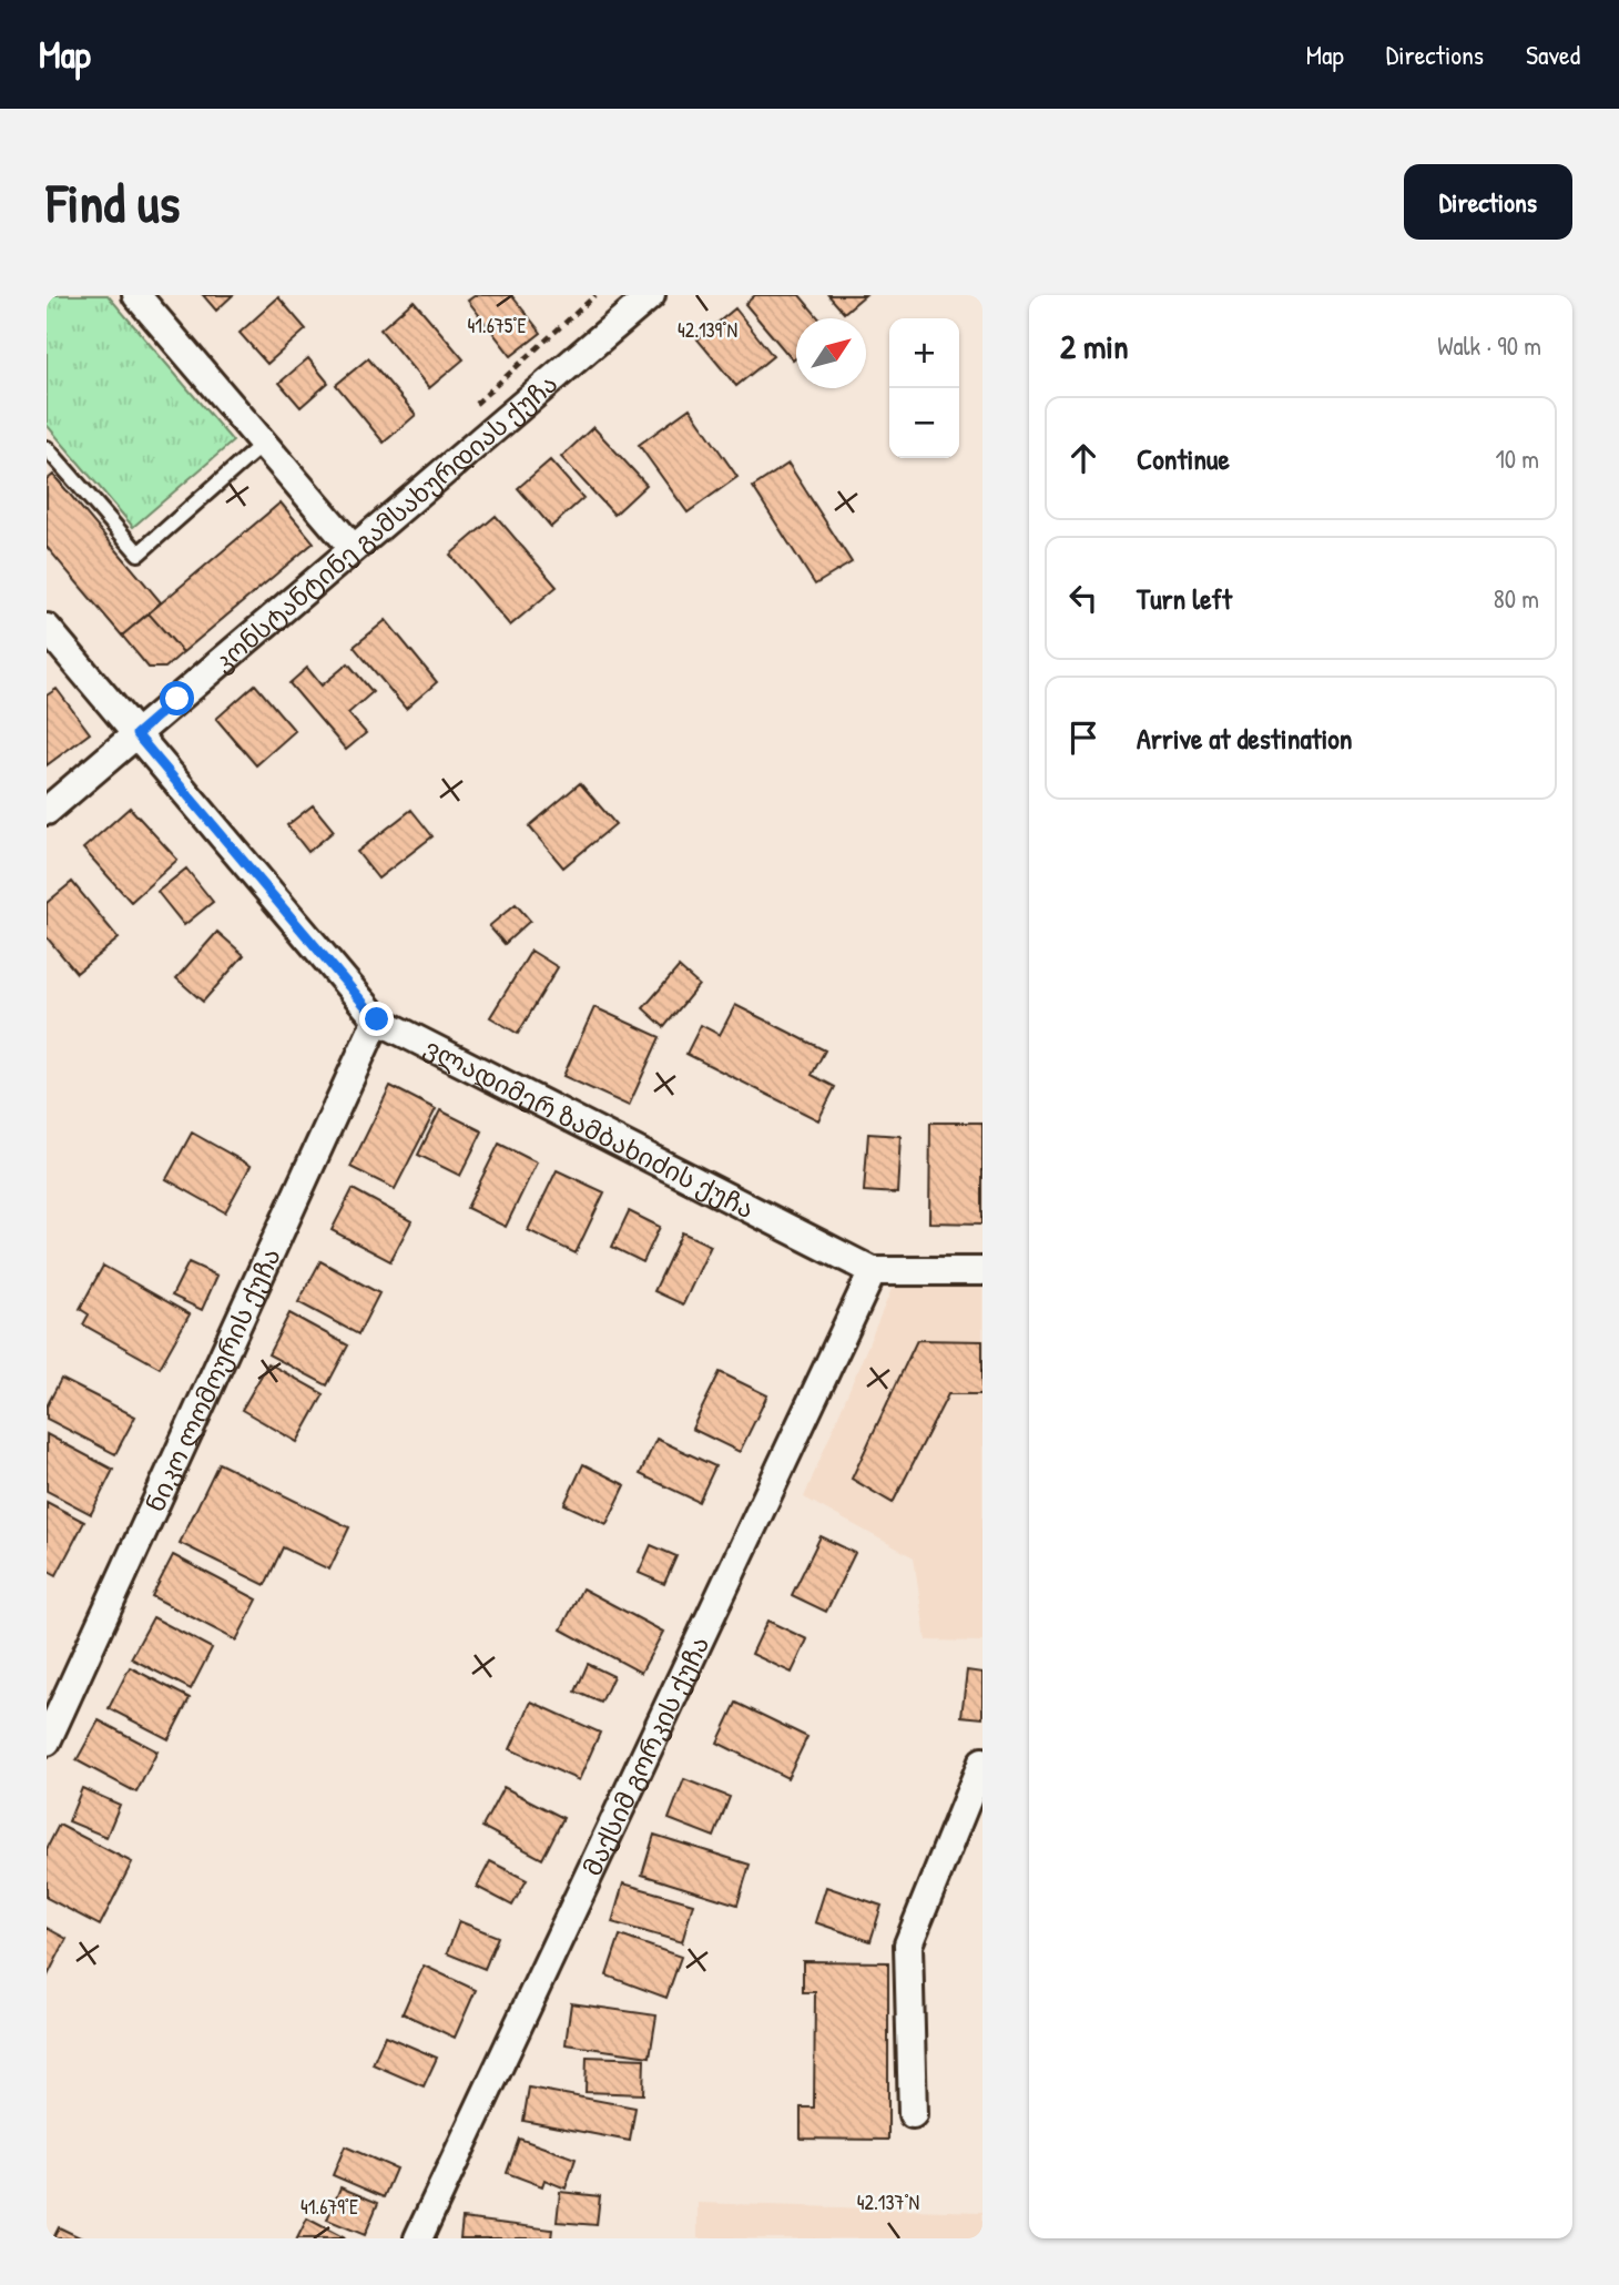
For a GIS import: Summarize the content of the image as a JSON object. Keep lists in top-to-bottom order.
{
  "streets": {
    "street": [
      "კონსტანტინე გამსახურდიას ქუჩა",
      "ვლადიმერ ზამბახიძის ქუჩა",
      "ნიკო ლომოურის ქუჩა",
      "მაქსიმ გორკის ქუჩა"
    ]
  },
  "crossings": [
    ["კონსტანტინე გამსახურდიას ქუჩა", "ვლადიმერ ზამბახიძის ქუჩა"],
    ["ვლადიმერ ზამბახიძის ქუჩა", "ნიკო ლომოურის ქუჩა"],
    ["ვლადიმერ ზამბახიძის ქუჩა", "მაქსიმ გორკის ქუჩა"]
  ],
  "north": "top right",
  "page": {
    "header": "Map",
    "nav": ["Map", "Directions", "Saved"],
    "buttons": "Directions",
    "title": "Find us",
    "heading": ["2 min", "Walk · 90 m"],
    "map_buttons": ["+", "−"],
    "list": [
      ["Continue", "10 m"],
      ["Turn left", "80 m"],
      "Arrive at destination"
    ]
  },
  "coordinates": [
    "41.675°E",
    "42.139°N",
    "42.137°N",
    "41.679°E"
  ]
}
